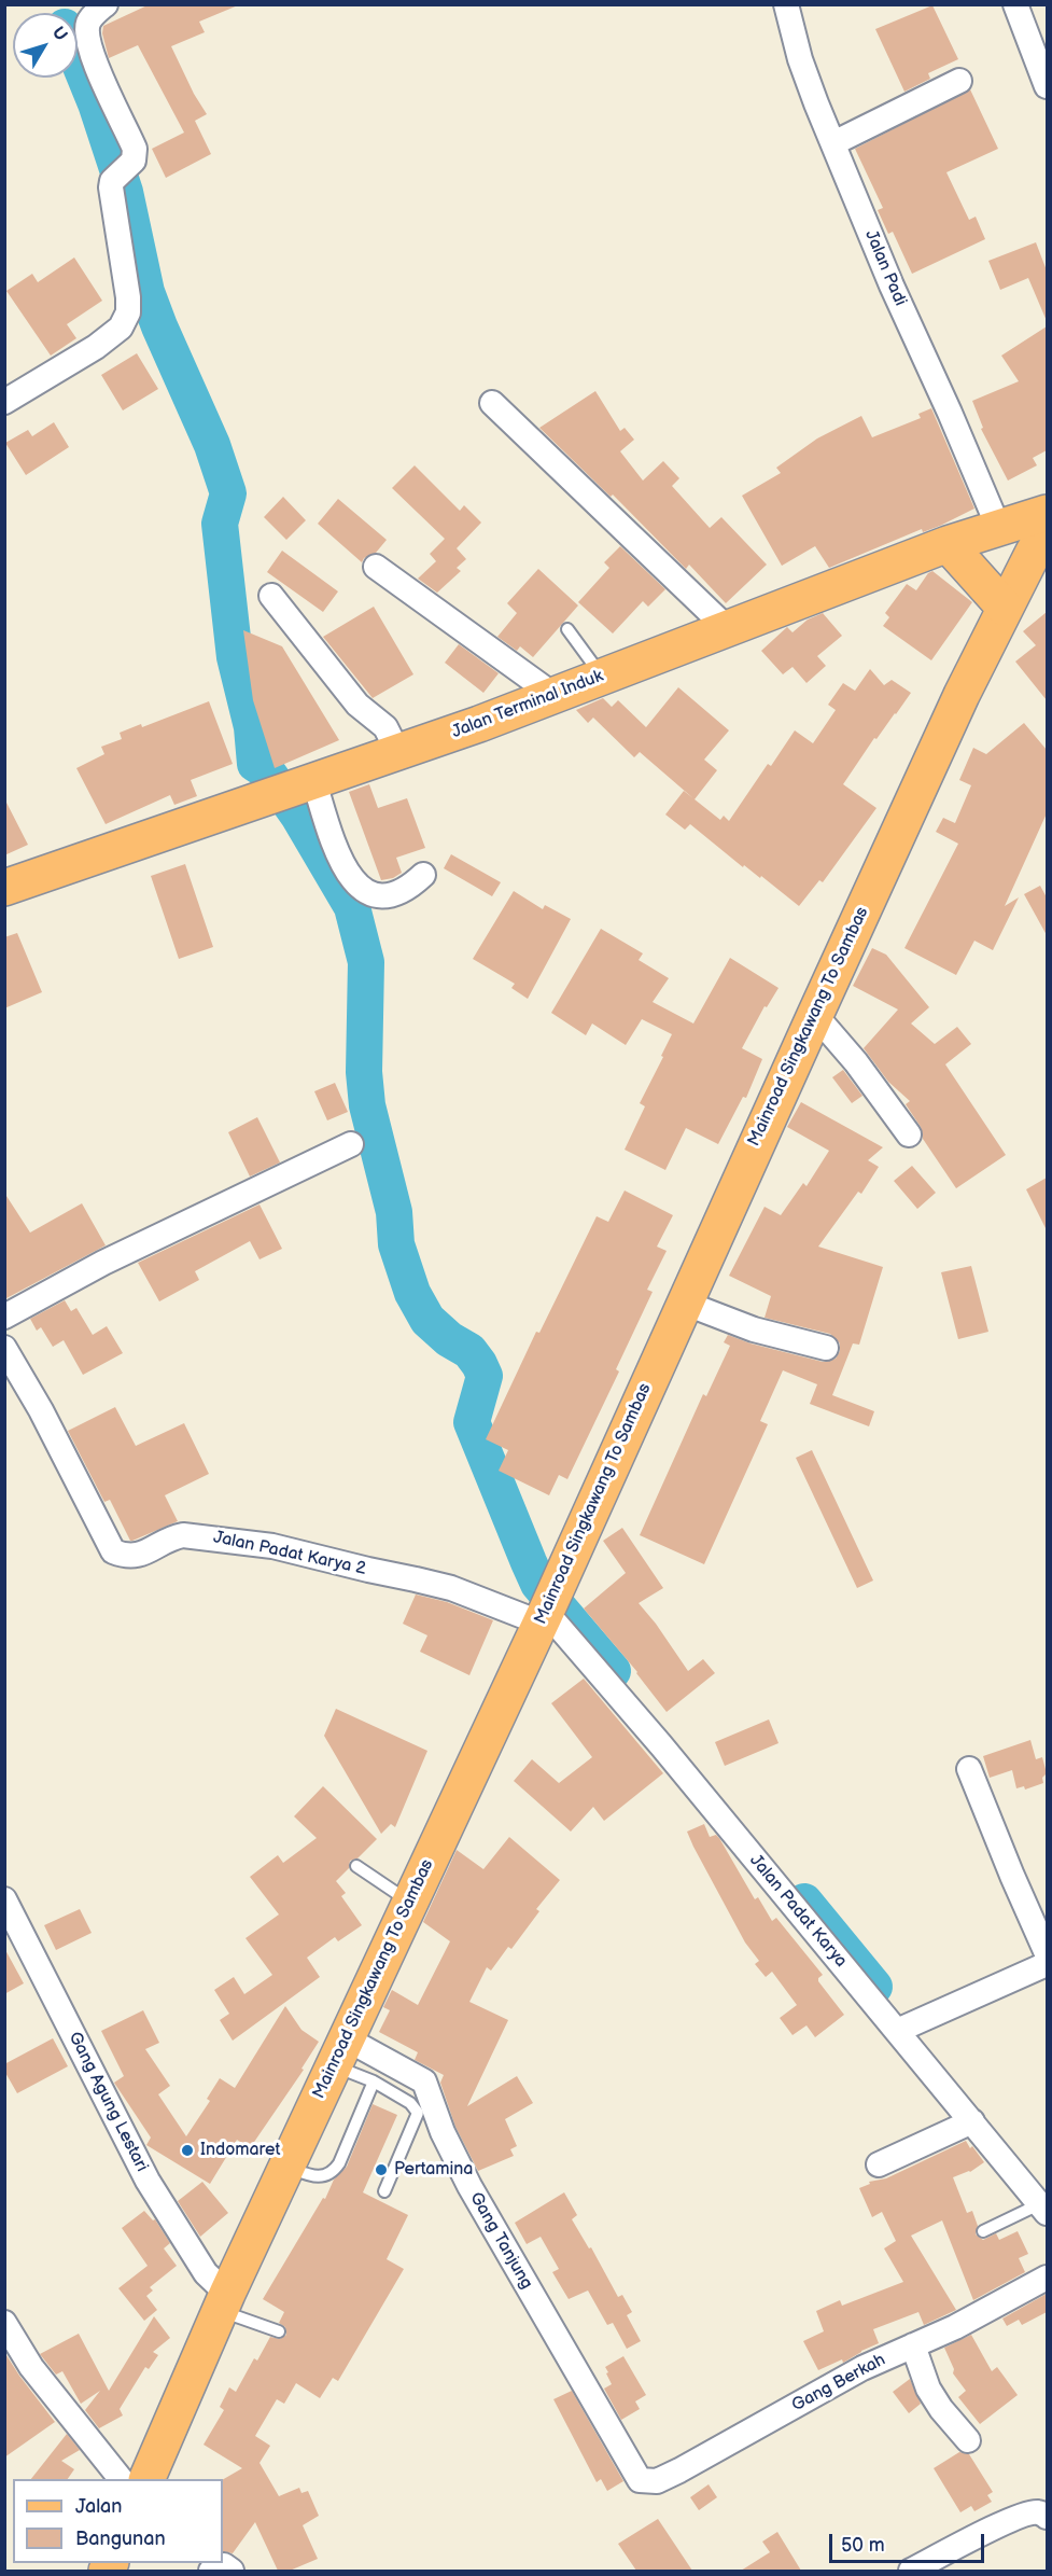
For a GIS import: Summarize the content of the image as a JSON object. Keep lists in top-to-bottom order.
{
  "streets": {
    "main road": ["Jalan Terminal Induk", "Mainroad Singkawang To Sambas"],
    "street": [
      "Jalan Padi",
      "Jalan Padat Karya 2",
      "Jalan Padat Karya",
      "Gang Agung Lestari",
      "Gang Tanjung",
      "Gang Berkah"
    ]
  },
  "crossings": [
    ["Jalan Padi", "Jalan Terminal Induk"],
    ["Mainroad Singkawang To Sambas", "Jalan Padat Karya 2"],
    ["Mainroad Singkawang To Sambas", "Jalan Padat Karya"],
    ["Mainroad Singkawang To Sambas", "Gang Agung Lestari"],
    ["Mainroad Singkawang To Sambas", "Gang Tanjung"],
    ["Jalan Padat Karya 2", "Jalan Padat Karya"],
    ["Gang Tanjung", "Gang Berkah"]
  ],
  "places": ["Indomaret", "Pertamina"],
  "legend": ["Jalan", "Bangunan"],
  "scale_bar": "50 m",
  "north": "top right"
}
